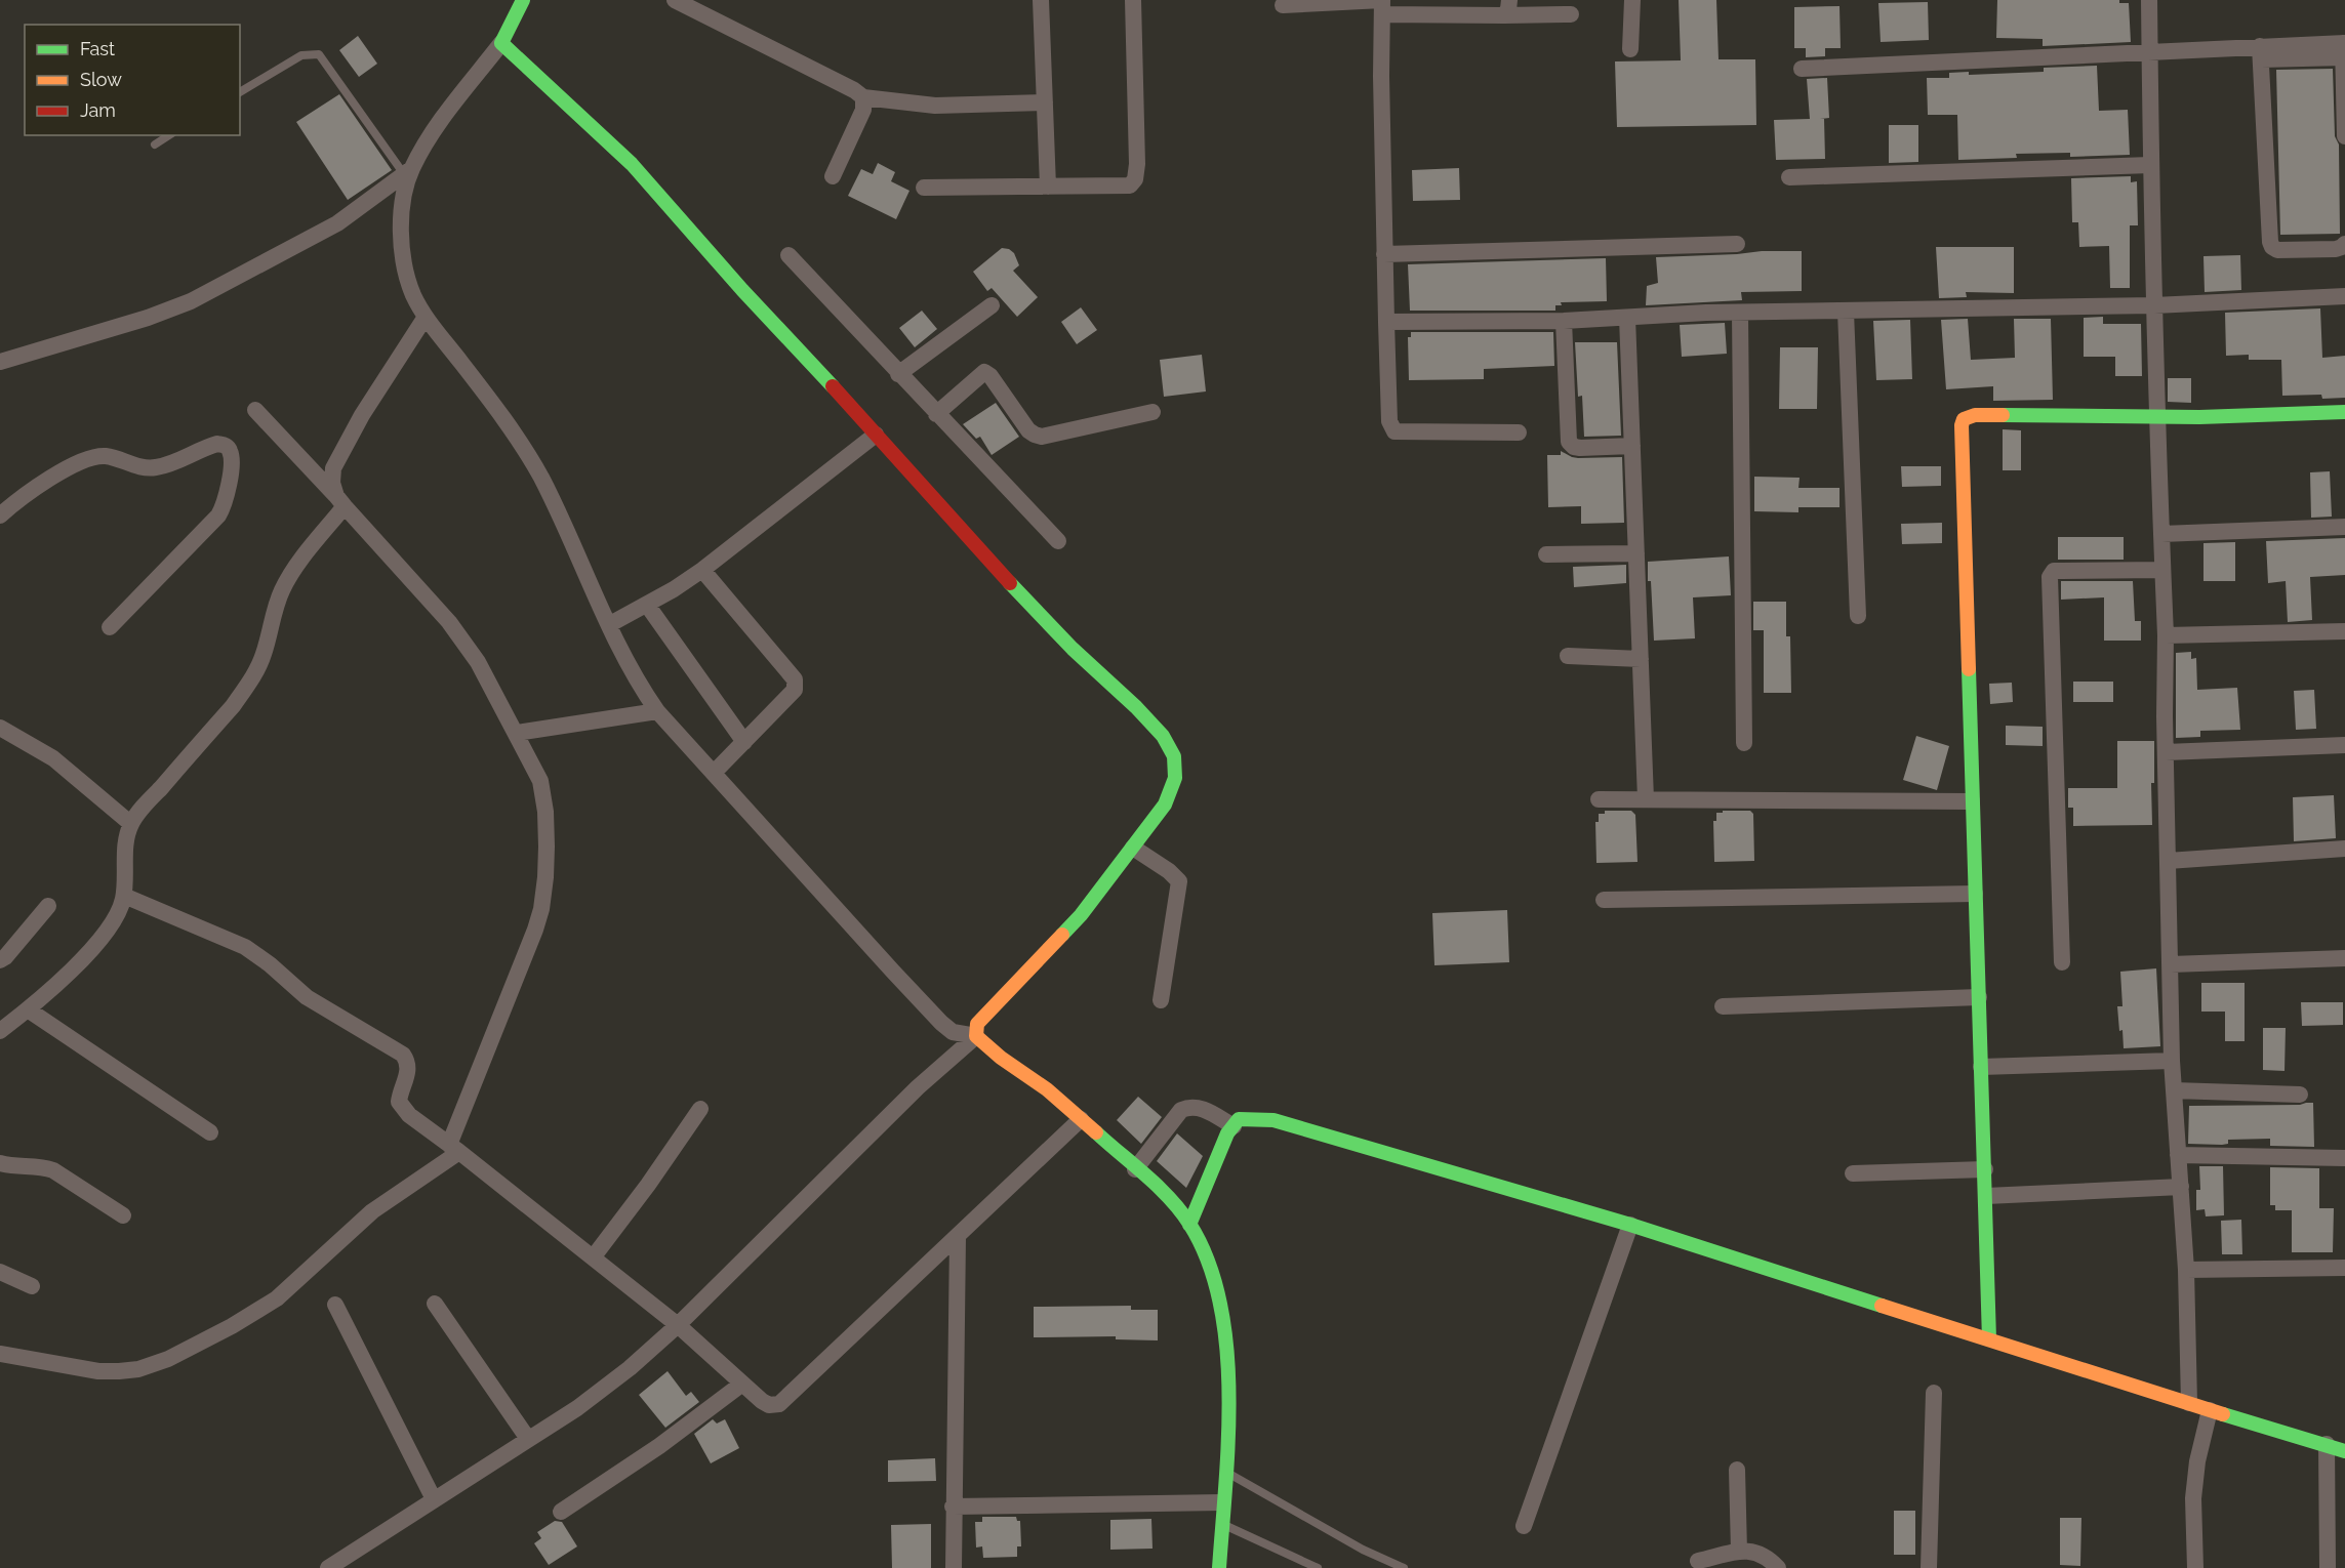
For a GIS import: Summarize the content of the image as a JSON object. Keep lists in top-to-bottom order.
{
  "legend": ["Fast", "Slow", "Jam"]
}
